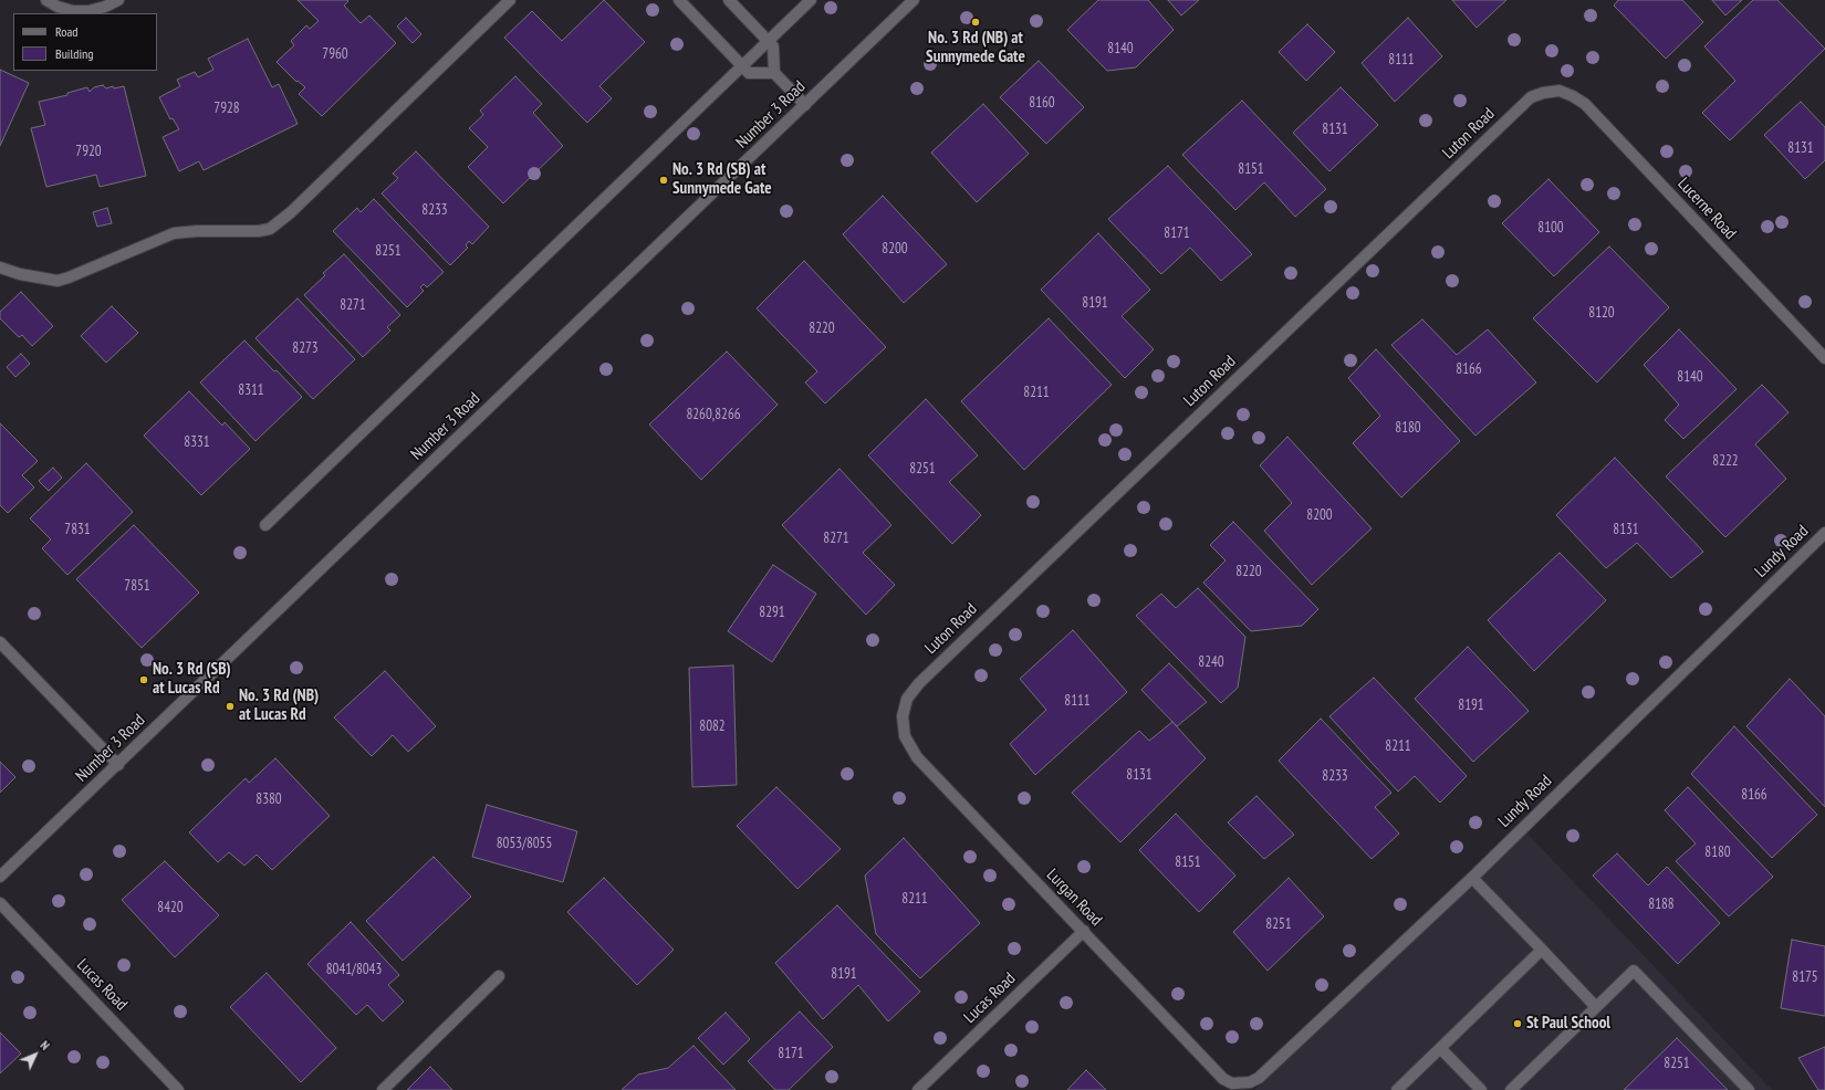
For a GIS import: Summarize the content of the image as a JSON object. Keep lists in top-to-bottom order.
{
  "streets": {
    "street": [
      "Number 3 Road",
      "Luton Road",
      "Lucerne Road",
      "Lundy Road",
      "Lurgan Road",
      "Lucas Road"
    ]
  },
  "crossings": [
    ["Luton Road", "Lucerne Road"],
    ["Luton Road", "Lurgan Road"],
    ["Lundy Road", "Lurgan Road"],
    ["Lurgan Road", "Lucas Road"]
  ],
  "places": [
    "No. 3 Rd (NB) at Sunnymede Gate",
    "No. 3 Rd (SB) at Sunnymede Gate",
    "No. 3 Rd (SB) at Lucas Rd",
    "No. 3 Rd (NB) at Lucas Rd",
    "St Paul School"
  ],
  "house_numbers": [
    "8140",
    "7960",
    "8111",
    "8160",
    "7928",
    "8131",
    "8131",
    "7920",
    "8151",
    "8233",
    "8100",
    "8171",
    "8200",
    "8251",
    "8191",
    "8271",
    "8120",
    "8220",
    "8273",
    "8166",
    "8140",
    "8311",
    "8211",
    "8260,8266",
    "8180",
    "8331",
    "8222",
    "8251",
    "8200",
    "7831",
    "8131",
    "8271",
    "8220",
    "7851",
    "8291",
    "8240",
    "8111",
    "8191",
    "8082",
    "8211",
    "8131",
    "8233",
    "8166",
    "8380",
    "8053/8055",
    "8180",
    "8151",
    "8211",
    "8188",
    "8420",
    "8251",
    "8041/8043",
    "8191",
    "8175",
    "8171",
    "8251"
  ],
  "legend": ["Road", "Building"],
  "north": "top right"
}
